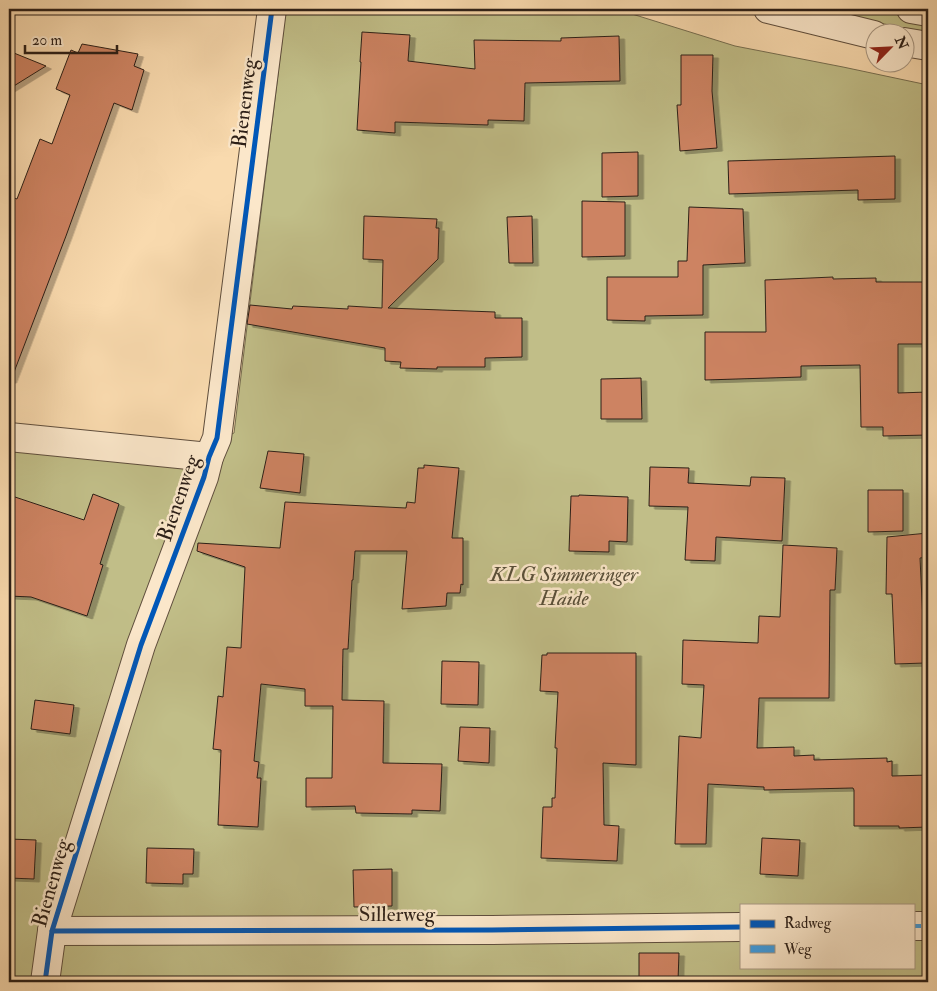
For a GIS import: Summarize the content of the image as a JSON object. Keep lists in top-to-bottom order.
{
  "streets": {
    "street": ["Bienenweg", "Sillerweg"]
  },
  "crossings": [
    ["Bienenweg", "Sillerweg"]
  ],
  "parks": ["KLG Simmeringer Haide"],
  "legend": ["Radweg", "Weg"],
  "scale_bar": "20 m",
  "north": "top right"
}
